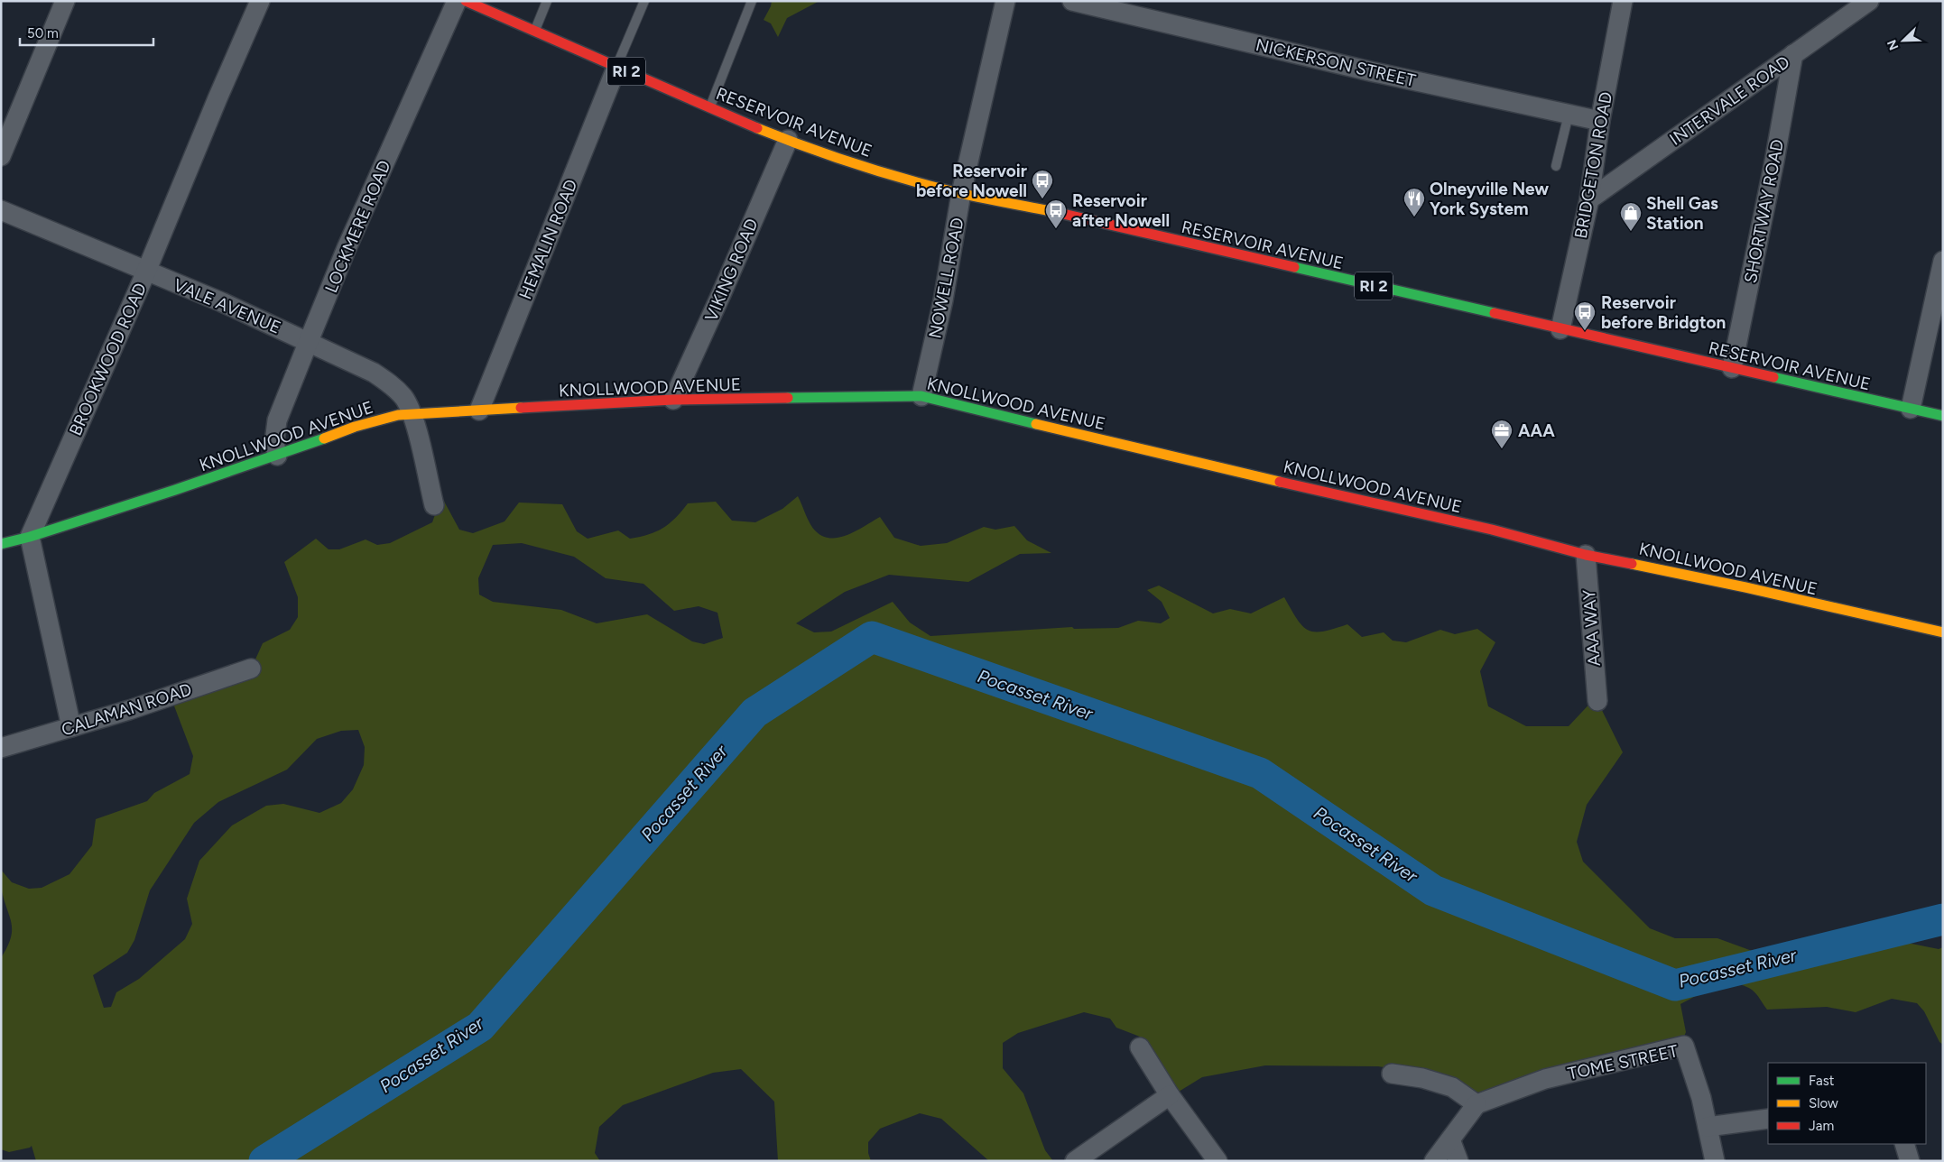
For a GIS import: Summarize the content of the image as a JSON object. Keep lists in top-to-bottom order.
{
  "streets": {
    "street": [
      "NICKERSON STREET",
      "RI 2",
      "INTERVALE ROAD",
      "RESERVOIR AVENUE",
      "BRIDGETON ROAD",
      "SHORTWAY ROAD",
      "LOCKMERE ROAD",
      "HEMALIN ROAD",
      "VIKING ROAD",
      "NOWELL ROAD",
      "VALE AVENUE",
      "BROOKWOOD ROAD",
      "KNOLLWOOD AVENUE",
      "AAA WAY",
      "CALAMAN ROAD",
      "TOME STREET"
    ]
  },
  "crossings": [
    ["NICKERSON STREET", "BRIDGETON ROAD"],
    ["INTERVALE ROAD", "BRIDGETON ROAD"],
    ["INTERVALE ROAD", "SHORTWAY ROAD"],
    ["RESERVOIR AVENUE", "BRIDGETON ROAD"],
    ["RESERVOIR AVENUE", "SHORTWAY ROAD"],
    ["RESERVOIR AVENUE", "HEMALIN ROAD"],
    ["RESERVOIR AVENUE", "VIKING ROAD"],
    ["RESERVOIR AVENUE", "NOWELL ROAD"],
    ["LOCKMERE ROAD", "VALE AVENUE"],
    ["LOCKMERE ROAD", "KNOLLWOOD AVENUE"],
    ["HEMALIN ROAD", "KNOLLWOOD AVENUE"],
    ["VIKING ROAD", "KNOLLWOOD AVENUE"],
    ["NOWELL ROAD", "KNOLLWOOD AVENUE"],
    ["VALE AVENUE", "BROOKWOOD ROAD"],
    ["VALE AVENUE", "KNOLLWOOD AVENUE"],
    ["BROOKWOOD ROAD", "KNOLLWOOD AVENUE"],
    ["KNOLLWOOD AVENUE", "AAA WAY"]
  ],
  "water": ["Pocasset River"],
  "places": {
    "bus stop": ["Reservoir before Nowell", "Reservoir after Nowell", "Reservoir before Bridgton"],
    "restaurant": ["Olneyville New York System"],
    "shop": ["Shell Gas Station"],
    "office": ["AAA"]
  },
  "legend": ["Fast", "Slow", "Jam"],
  "scale_bar": "50 m",
  "north": "bottom left"
}
